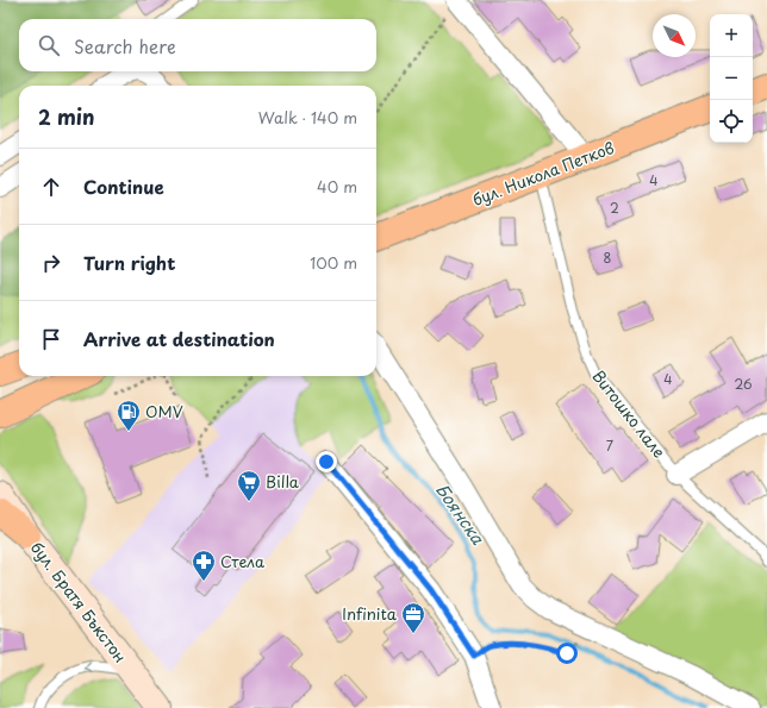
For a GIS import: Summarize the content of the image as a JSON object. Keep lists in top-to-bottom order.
{
  "streets": {
    "highway": ["бул. Никола Петков"],
    "street": ["бул. Братя Бъкстон"],
    "lane": ["Витошко лале"]
  },
  "crossings": [
    ["бул. Никола Петков", "Витошко лале"]
  ],
  "water": ["Боянска"],
  "places": {
    "fuel station": ["OMV"],
    "supermarket": ["Billa"],
    "pharmacy": ["Стела"],
    "office": ["Infinita"]
  },
  "house_numbers": [
    "4",
    "2",
    "8",
    "4",
    "26",
    "7"
  ],
  "north": "bottom right",
  "page": {
    "map_buttons": ["+", "−"],
    "search": "Search here",
    "heading": ["2 min", "Walk · 140 m"],
    "list": [
      ["Continue", "40 m"],
      ["Turn right", "100 m"],
      "Arrive at destination"
    ]
  }
}
